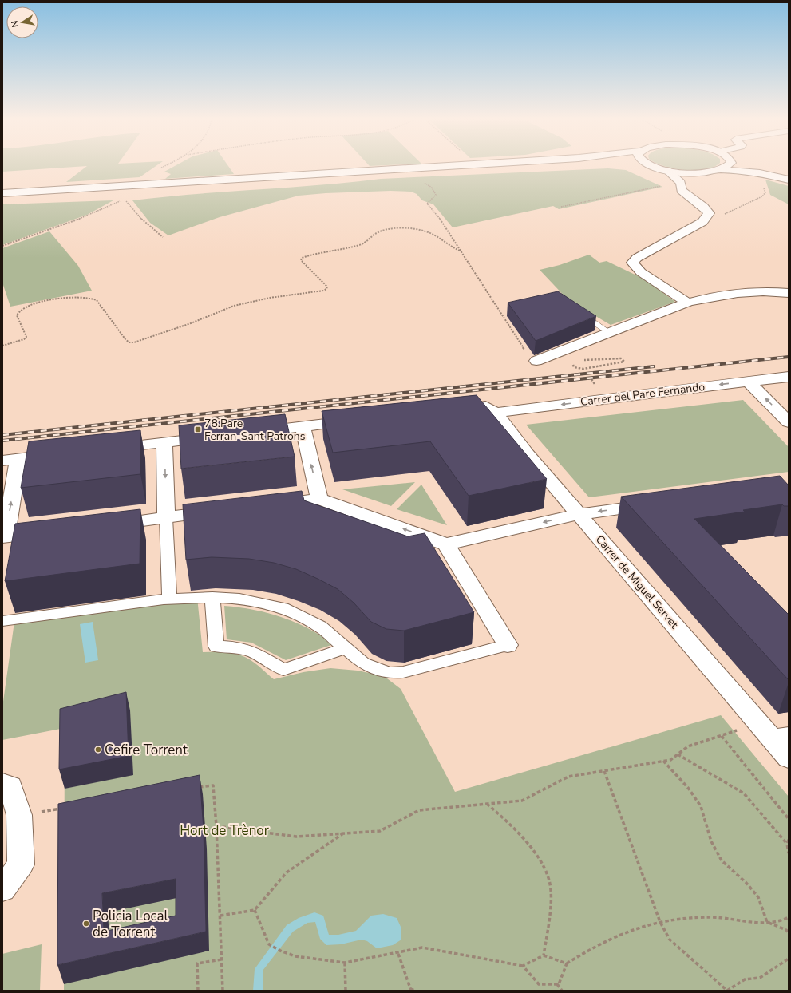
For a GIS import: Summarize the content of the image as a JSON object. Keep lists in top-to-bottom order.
{
  "streets": {
    "street": ["Carrer del Pare Fernando", "Carrer de Miguel Servet"]
  },
  "crossings": [
    ["Carrer del Pare Fernando", "Carrer de Miguel Servet"]
  ],
  "parks": ["Hort de Trènor"],
  "places": {
    "transit": ["78.Pare Ferran-Sant Patrons"],
    "other": ["Cefire Torrent", "Policia Local de Torrent"]
  },
  "north": "left"
}
